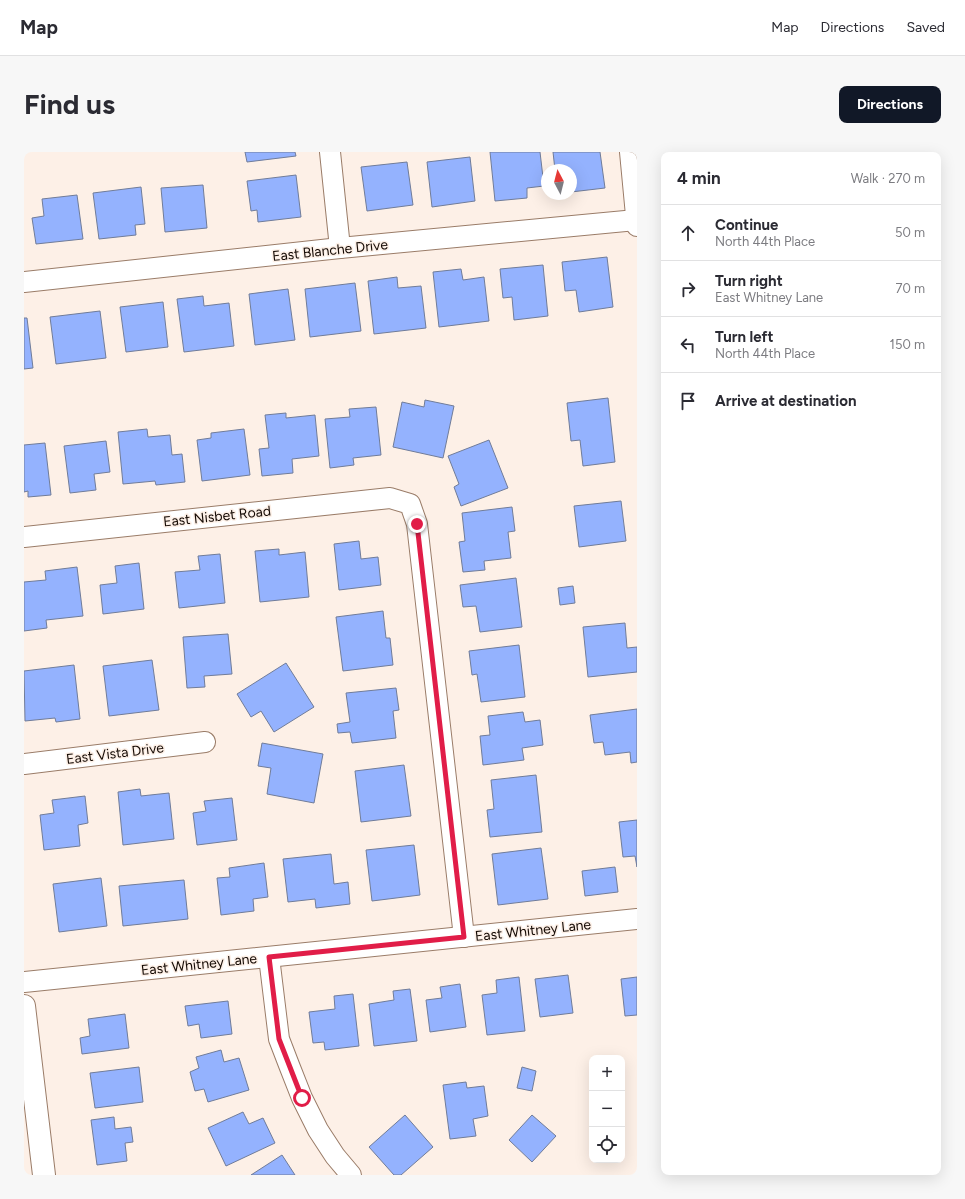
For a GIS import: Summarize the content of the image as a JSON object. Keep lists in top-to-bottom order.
{
  "streets": {
    "street": [
      "East Blanche Drive",
      "East Nisbet Road",
      "East Vista Drive",
      "East Whitney Lane"
    ]
  },
  "crossings": [
    ["East Nisbet Road", "East Whitney Lane"]
  ],
  "north": "top",
  "page": {
    "header": "Map",
    "nav": ["Map", "Directions", "Saved"],
    "buttons": "Directions",
    "title": "Find us",
    "heading": ["4 min", "Walk · 270 m"],
    "list": [
      ["Continue", "North 44th Place", "50 m"],
      ["Turn right", "East Whitney Lane", "70 m"],
      ["Turn left", "North 44th Place", "150 m"],
      "Arrive at destination"
    ],
    "map_buttons": ["+", "−"]
  }
}
